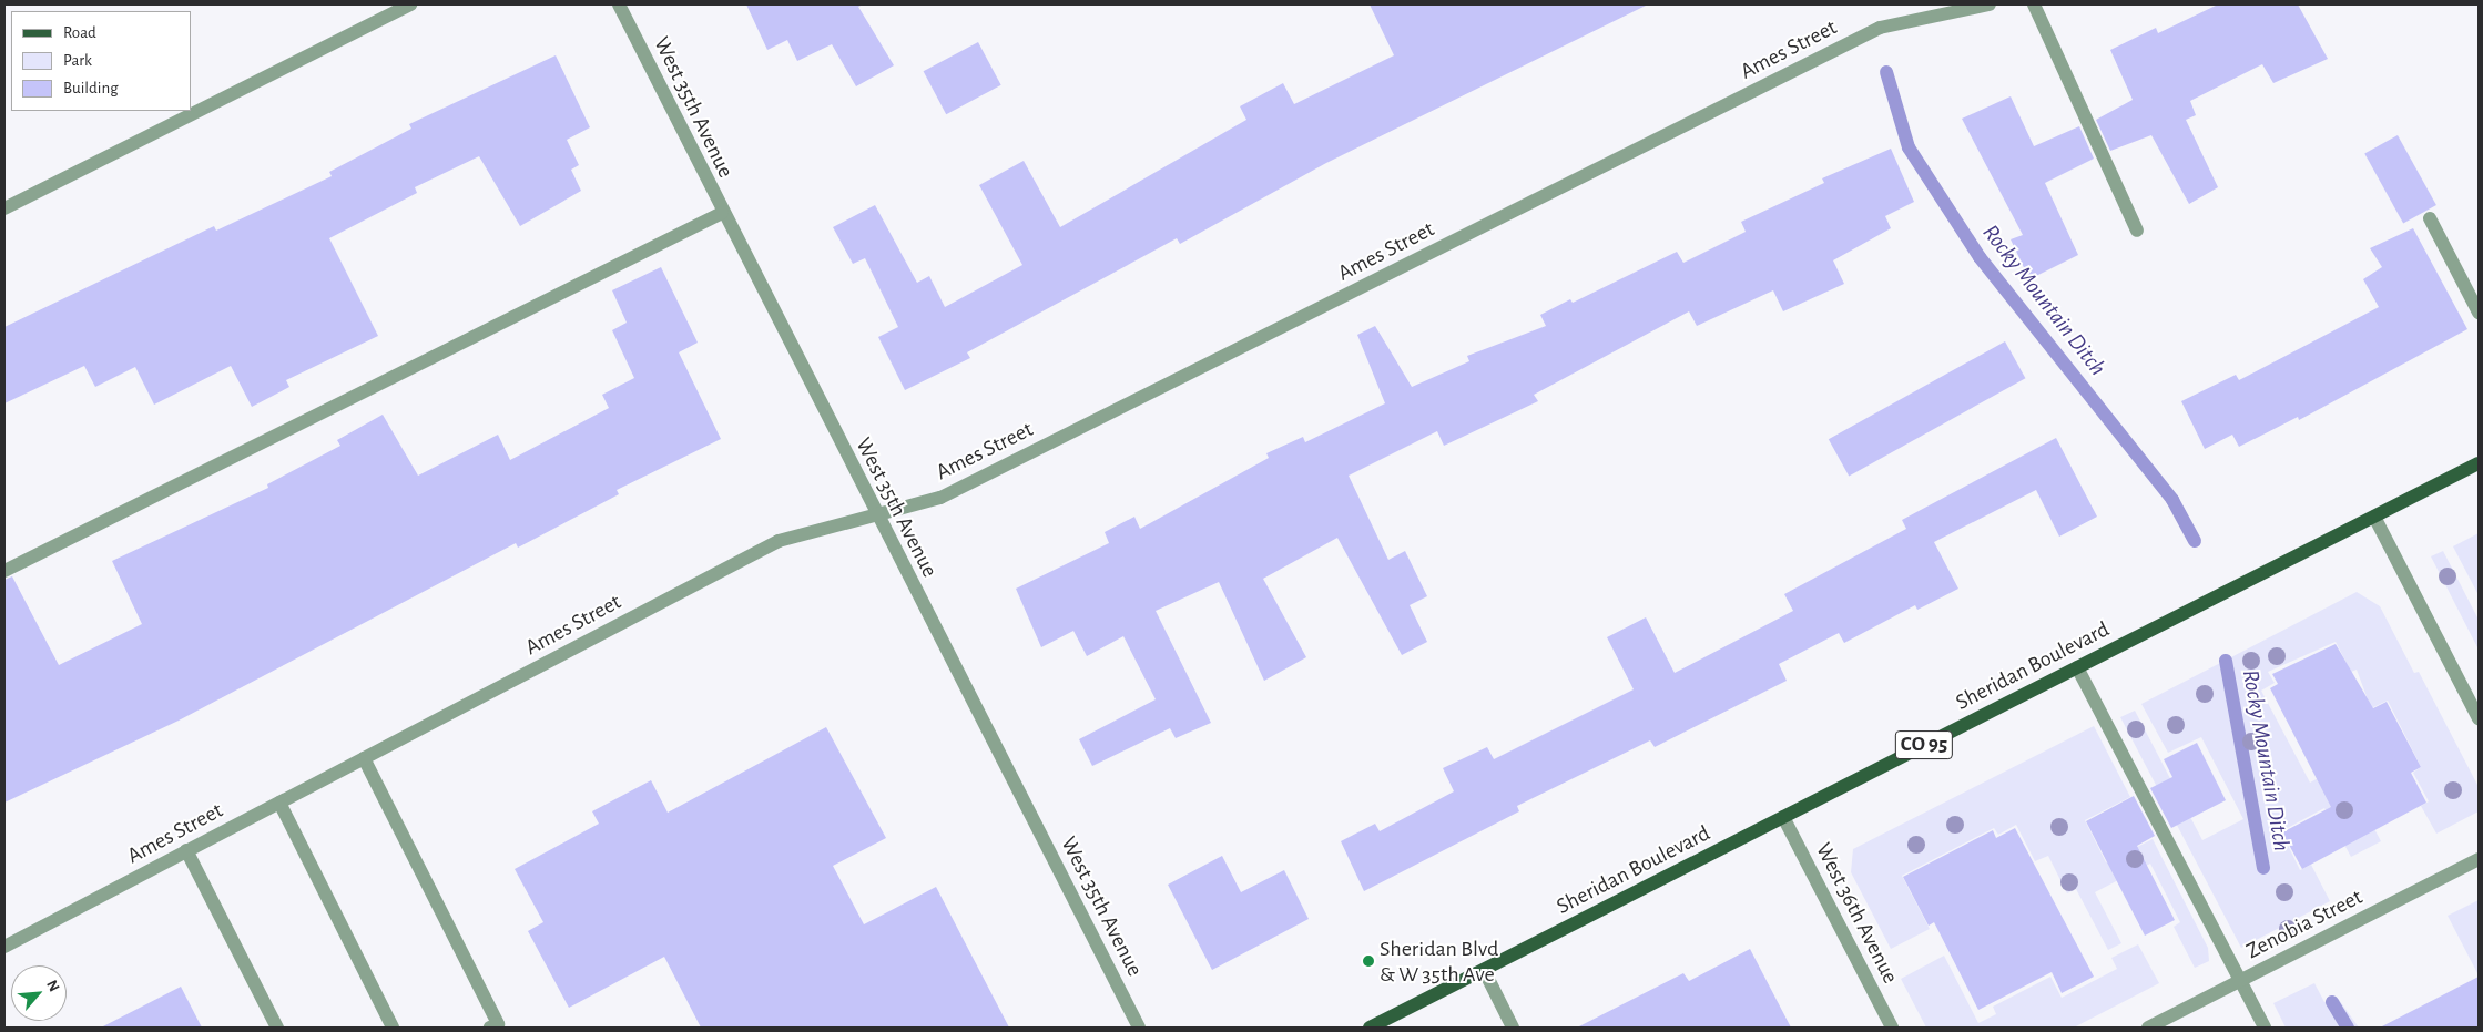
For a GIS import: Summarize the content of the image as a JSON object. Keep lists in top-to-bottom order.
{
  "streets": {
    "main road": ["Sheridan Boulevard", "CO 95"],
    "street": [
      "Ames Street",
      "West 35th Avenue",
      "West 36th Avenue",
      "Zenobia Street"
    ]
  },
  "crossings": [
    ["Ames Street", "West 35th Avenue"],
    ["Sheridan Boulevard", "West 36th Avenue"]
  ],
  "water": ["Rocky Mountain Ditch"],
  "places": ["Sheridan Blvd & W 35th Ave"],
  "legend": ["Road", "Park", "Building"],
  "north": "top right"
}
